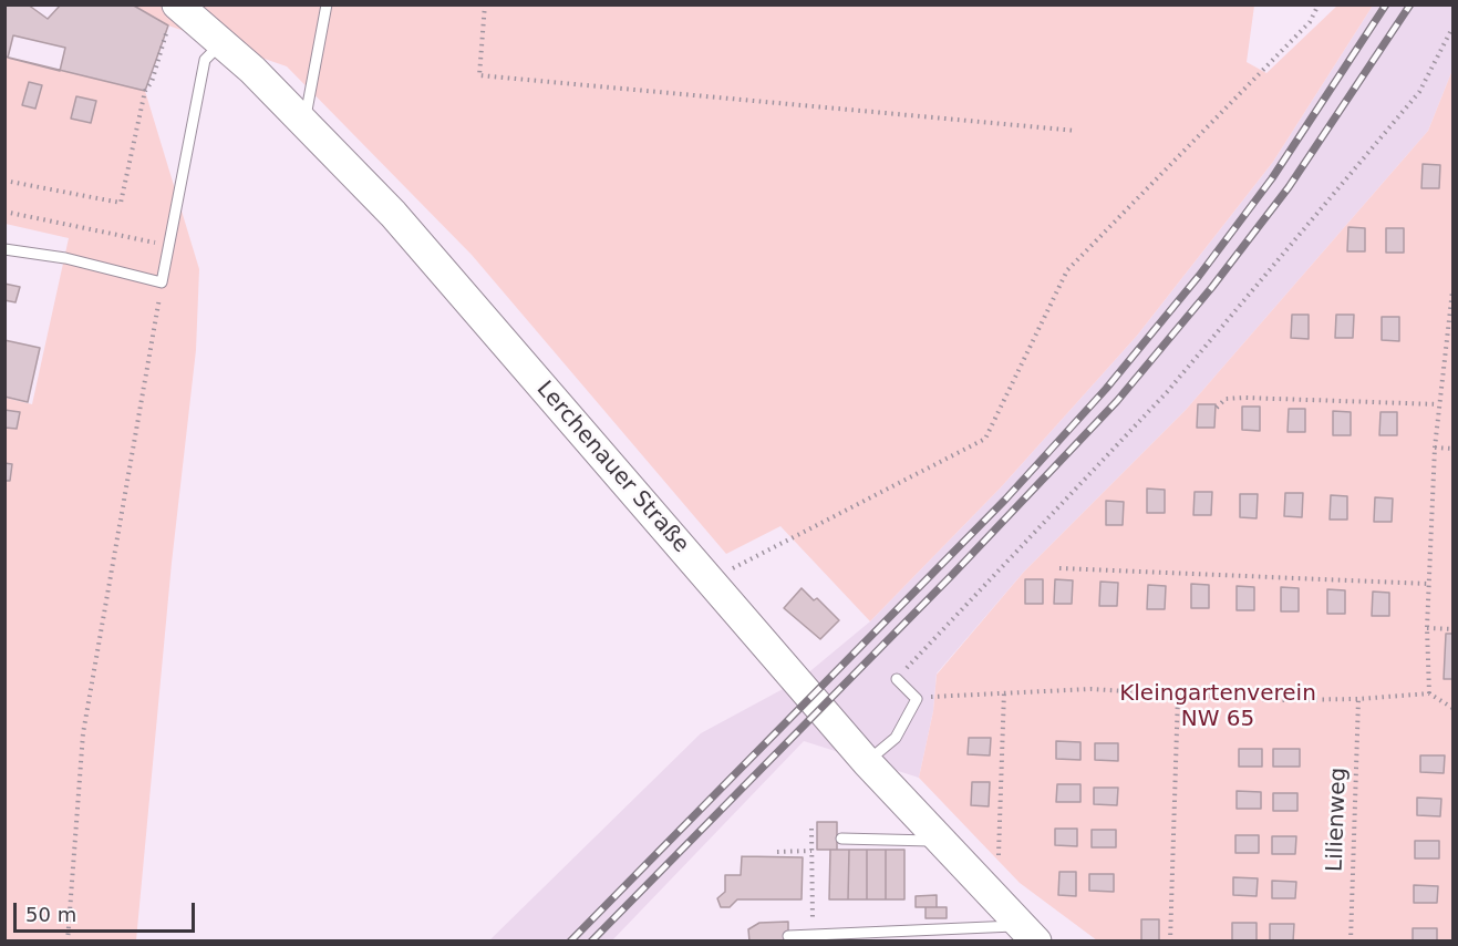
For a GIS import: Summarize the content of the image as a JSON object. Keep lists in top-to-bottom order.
{
  "streets": {
    "main road": ["Lerchenauer Straße"],
    "path": ["Lilienweg"]
  },
  "parks": ["Kleingartenverein NW 65"],
  "scale_bar": "50 m"
}
